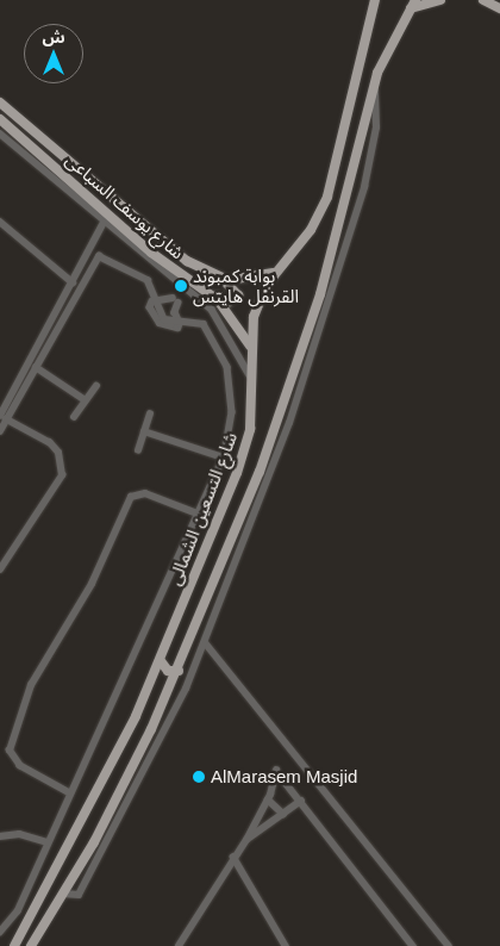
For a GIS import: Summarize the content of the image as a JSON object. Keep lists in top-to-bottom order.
{
  "streets": {
    "main road": ["شارع يوسف السباعى", "شارع التسعين الشمالى"]
  },
  "crossings": [
    ["شارع يوسف السباعى", "شارع التسعين الشمالى"]
  ],
  "places": ["بوابة كمبوند القرنفل هايتس", "AlMarasem Masjid"],
  "north": "top"
}
